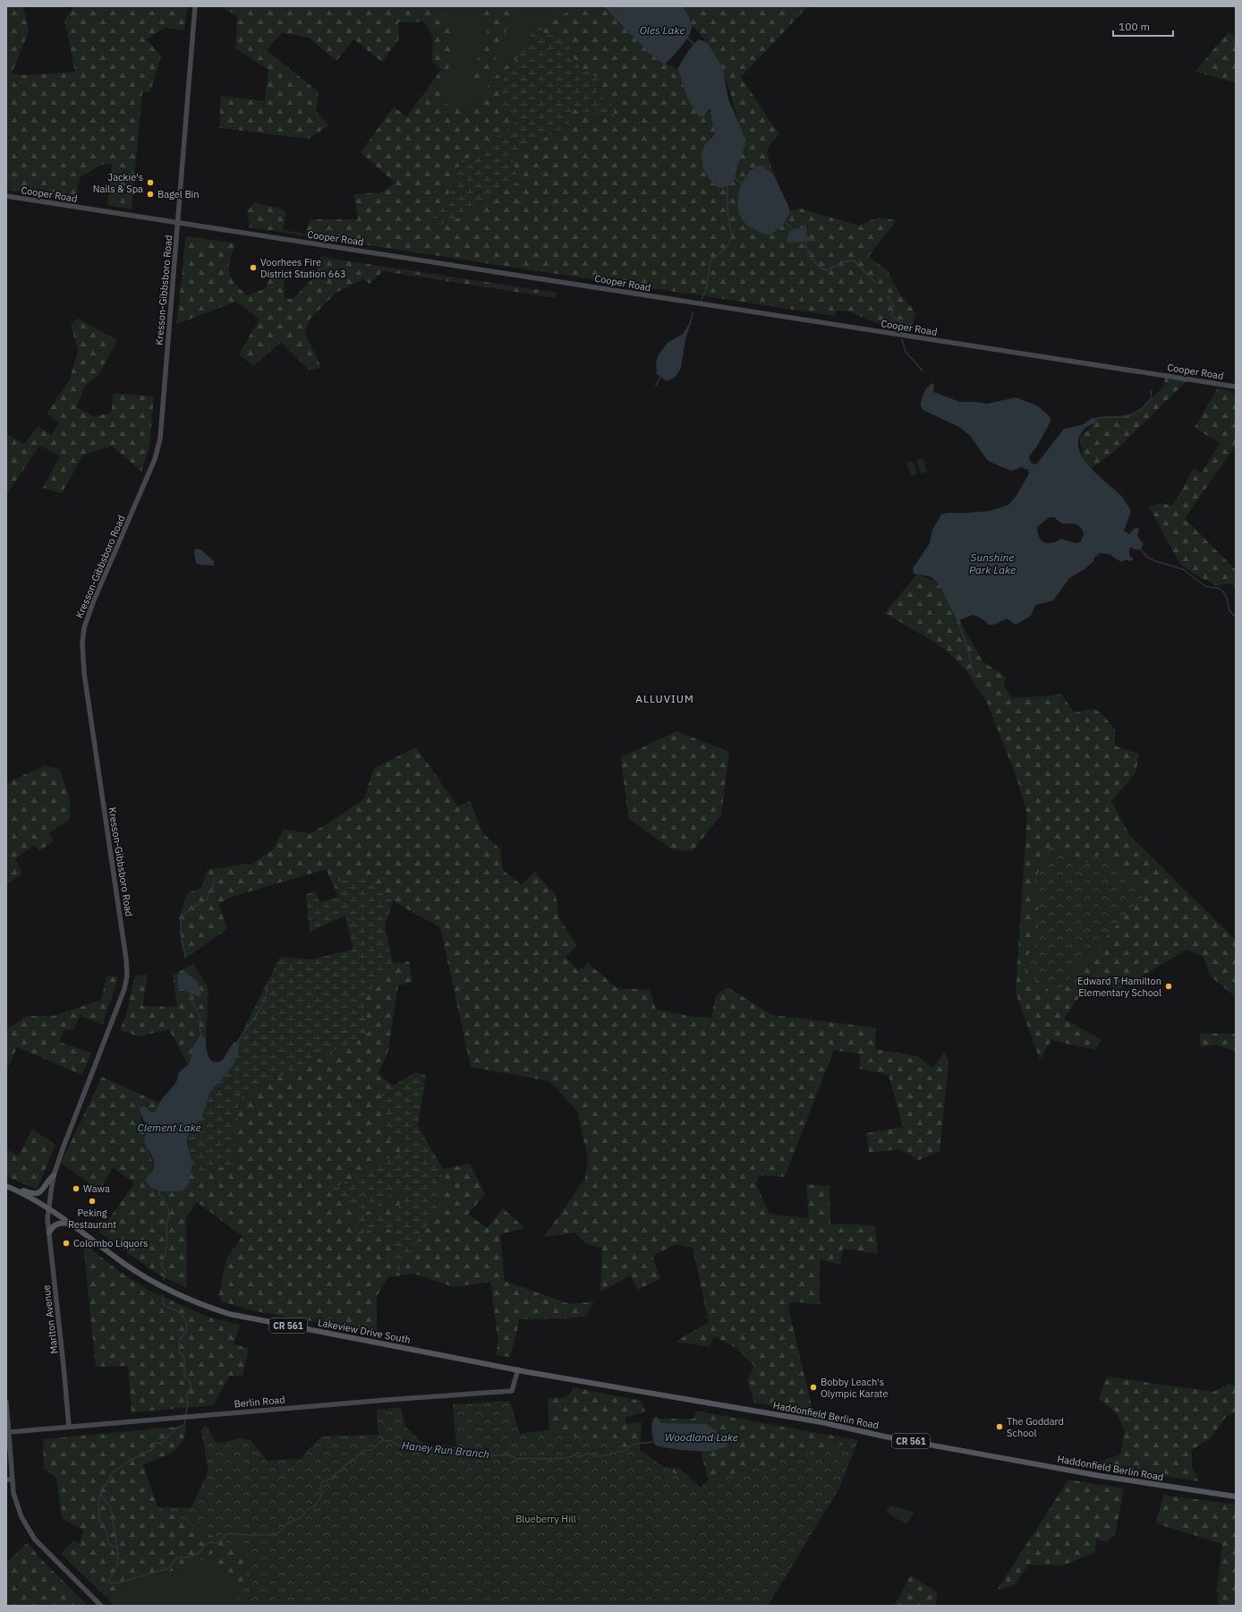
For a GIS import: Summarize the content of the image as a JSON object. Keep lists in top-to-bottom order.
{
  "streets": {
    "main road": ["CR 561", "Lakeview Drive South", "Haddonfield Berlin Road"],
    "street": [
      "Cooper Road",
      "Kresson-Gibbsboro Road",
      "Marlton Avenue",
      "Berlin Road"
    ]
  },
  "crossings": [
    ["Cooper Road", "Kresson-Gibbsboro Road"],
    ["Kresson-Gibbsboro Road", "Marlton Avenue"],
    ["Kresson-Gibbsboro Road", "Lakeview Drive South"],
    ["Marlton Avenue", "Lakeview Drive South"],
    ["Marlton Avenue", "Berlin Road"],
    ["Lakeview Drive South", "Berlin Road"],
    ["Lakeview Drive South", "Haddonfield Berlin Road"],
    ["Berlin Road", "Haddonfield Berlin Road"]
  ],
  "districts": ["ALLUVIUM"],
  "water": [
    "Oles Lake",
    "Sunshine Park Lake",
    "Clement Lake",
    "Woodland Lake",
    "Haney Run Branch"
  ],
  "parks": ["Blueberry Hill"],
  "places": [
    "Jackie's Nails & Spa",
    "Bagel Bin",
    "Voorhees Fire District Station 663",
    "Edward T Hamilton Elementary School",
    "Wawa",
    "Peking Restaurant",
    "Colombo Liquors",
    "Bobby Leach's Olympic Karate",
    "The Goddard School"
  ],
  "scale_bar": "100 m"
}
